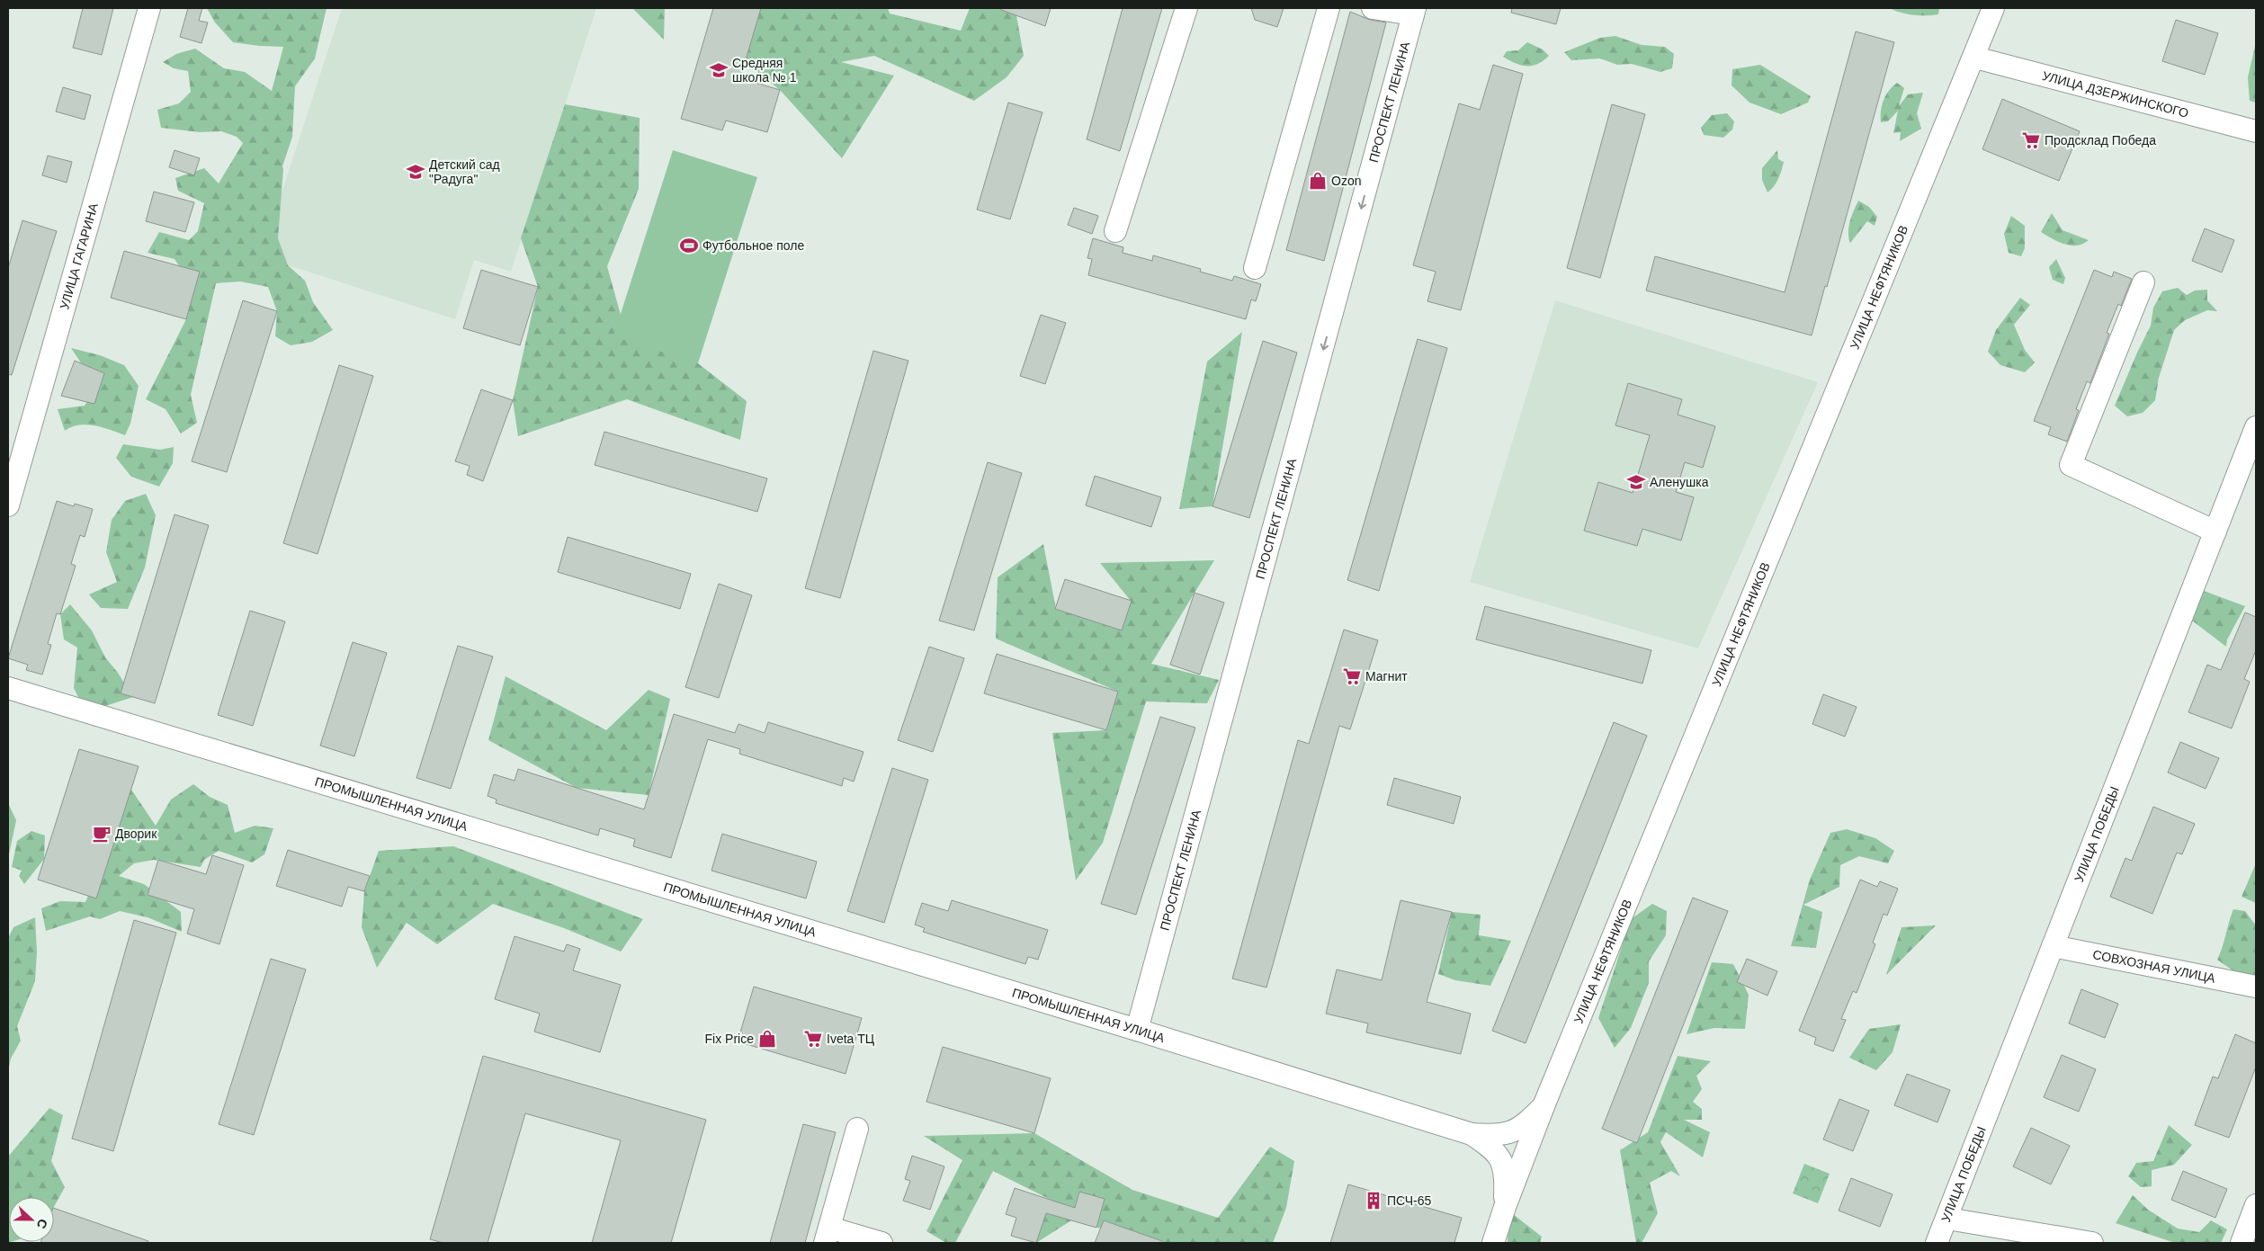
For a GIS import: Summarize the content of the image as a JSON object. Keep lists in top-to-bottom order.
{
  "streets": {
    "street": [
      "УЛИЦА ДЗЕРЖИНСКОГО",
      "ПРОСПЕКТ ЛЕНИНА",
      "УЛИЦА ГАГАРИНА",
      "УЛИЦА НЕФТЯНИКОВ",
      "ПРОМЫШЛЕННАЯ УЛИЦА",
      "УЛИЦА ПОБЕДЫ",
      "СОВХОЗНАЯ УЛИЦА"
    ]
  },
  "crossings": [
    ["УЛИЦА ДЗЕРЖИНСКОГО", "УЛИЦА НЕФТЯНИКОВ"],
    ["ПРОСПЕКТ ЛЕНИНА", "ПРОМЫШЛЕННАЯ УЛИЦА"],
    ["УЛИЦА НЕФТЯНИКОВ", "ПРОМЫШЛЕННАЯ УЛИЦА"],
    ["УЛИЦА ПОБЕДЫ", "СОВХОЗНАЯ УЛИЦА"]
  ],
  "one_way": ["ПРОСПЕКТ ЛЕНИНА"],
  "places": {
    "school or university": ["Средняя школа № 1", "Детский сад \"Радуга\"", "Аленушка"],
    "supermarket": ["Продсклад Победа", "Магнит", "Iveta ТЦ"],
    "shop": ["Ozon", "Fix Price"],
    "sports": ["Футбольное поле"],
    "cafe": ["Дворик"],
    "building": ["ПСЧ-65"]
  },
  "north": "right"
}
